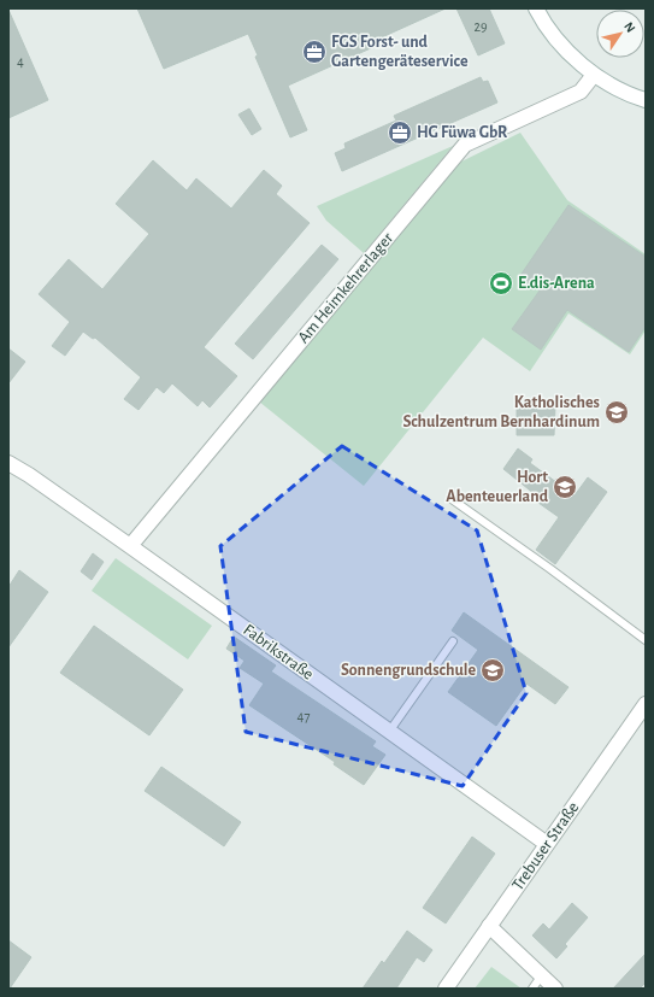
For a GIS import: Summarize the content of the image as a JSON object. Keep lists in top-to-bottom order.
{
  "streets": {
    "street": ["Am Heimkehrerlager", "Fabrikstraße", "Trebuser Straße"]
  },
  "crossings": [
    ["Am Heimkehrerlager", "Fabrikstraße"],
    ["Fabrikstraße", "Trebuser Straße"]
  ],
  "places": {
    "office": ["FGS Forst- und Gartengeräteservice", "HG Füwa GbR"],
    "sports": ["E.dis-Arena"],
    "school or university": ["Katholisches Schulzentrum Bernhardinum", "Hort Abenteuerland", "Sonnengrundschule"]
  },
  "house_numbers": ["29", "4", "47"],
  "north": "top right"
}
